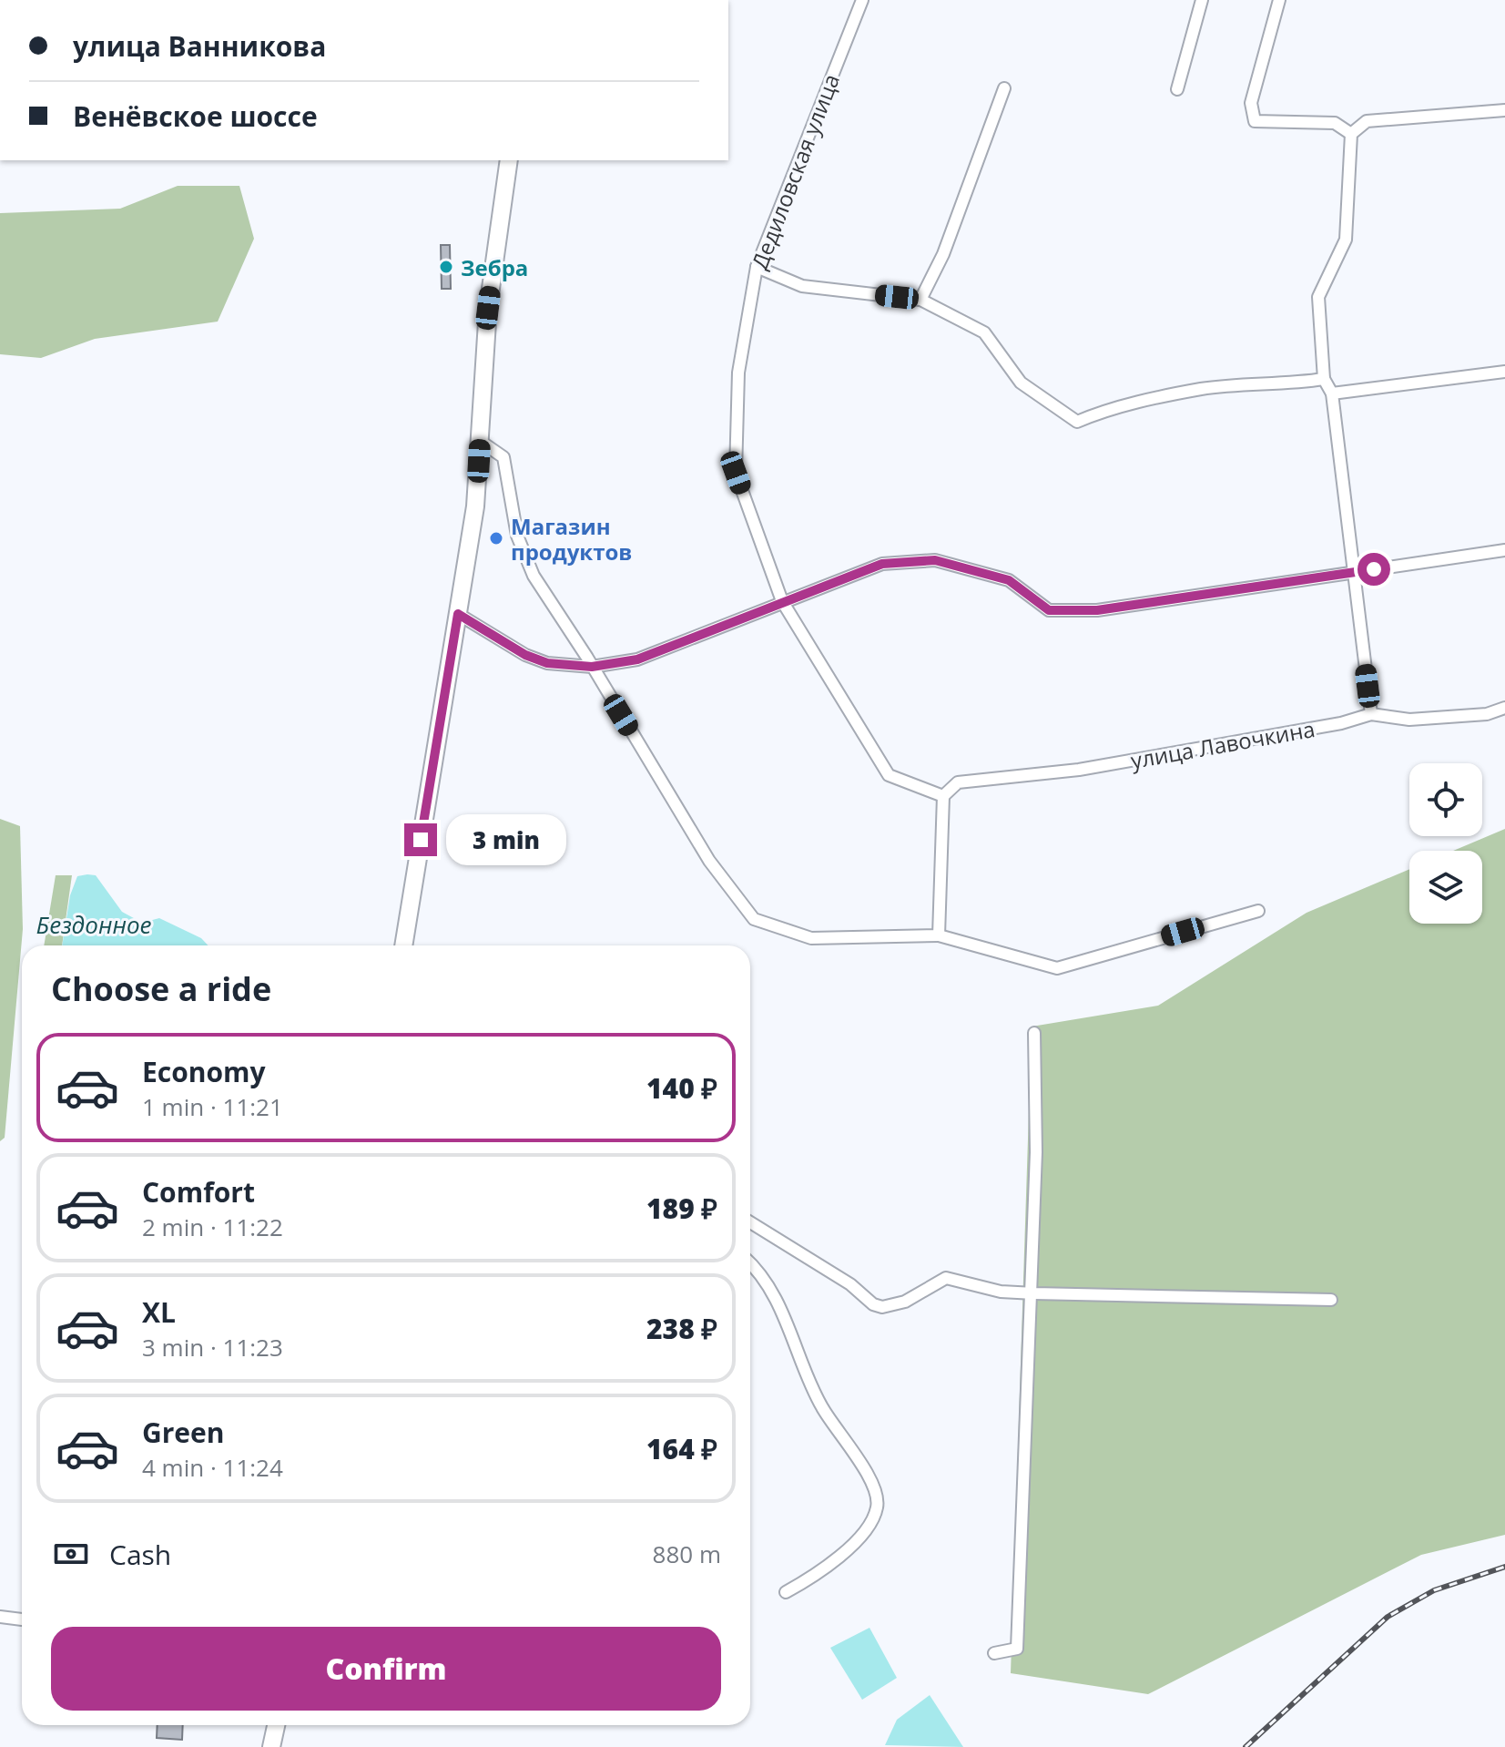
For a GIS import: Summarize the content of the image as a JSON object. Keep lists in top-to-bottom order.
{
  "streets": {
    "street": ["Дедиловская улица", "улица Лавочкина"]
  },
  "crossings": [
    ["Дедиловская улица", "улица Лавочкина"]
  ],
  "water": ["Бездонное"],
  "places": ["Зебра", "Магазин продуктов"],
  "page": {
    "banner": ["улица Ванникова", "Венёвское шоссе"],
    "bubble": "3 min",
    "heading": "Choose a ride",
    "list": [
      {
        "name": "Economy",
        "note": "1 min · 11:21",
        "value": "140 ₽"
      },
      {
        "name": "Comfort",
        "note": "2 min · 11:22",
        "value": "189 ₽"
      },
      {
        "name": "XL",
        "note": "3 min · 11:23",
        "value": "238 ₽"
      },
      {
        "name": "Green",
        "note": "4 min · 11:24",
        "value": "164 ₽"
      }
    ],
    "pay": ["Cash", "880 m"],
    "buttons": "Confirm"
  }
}
